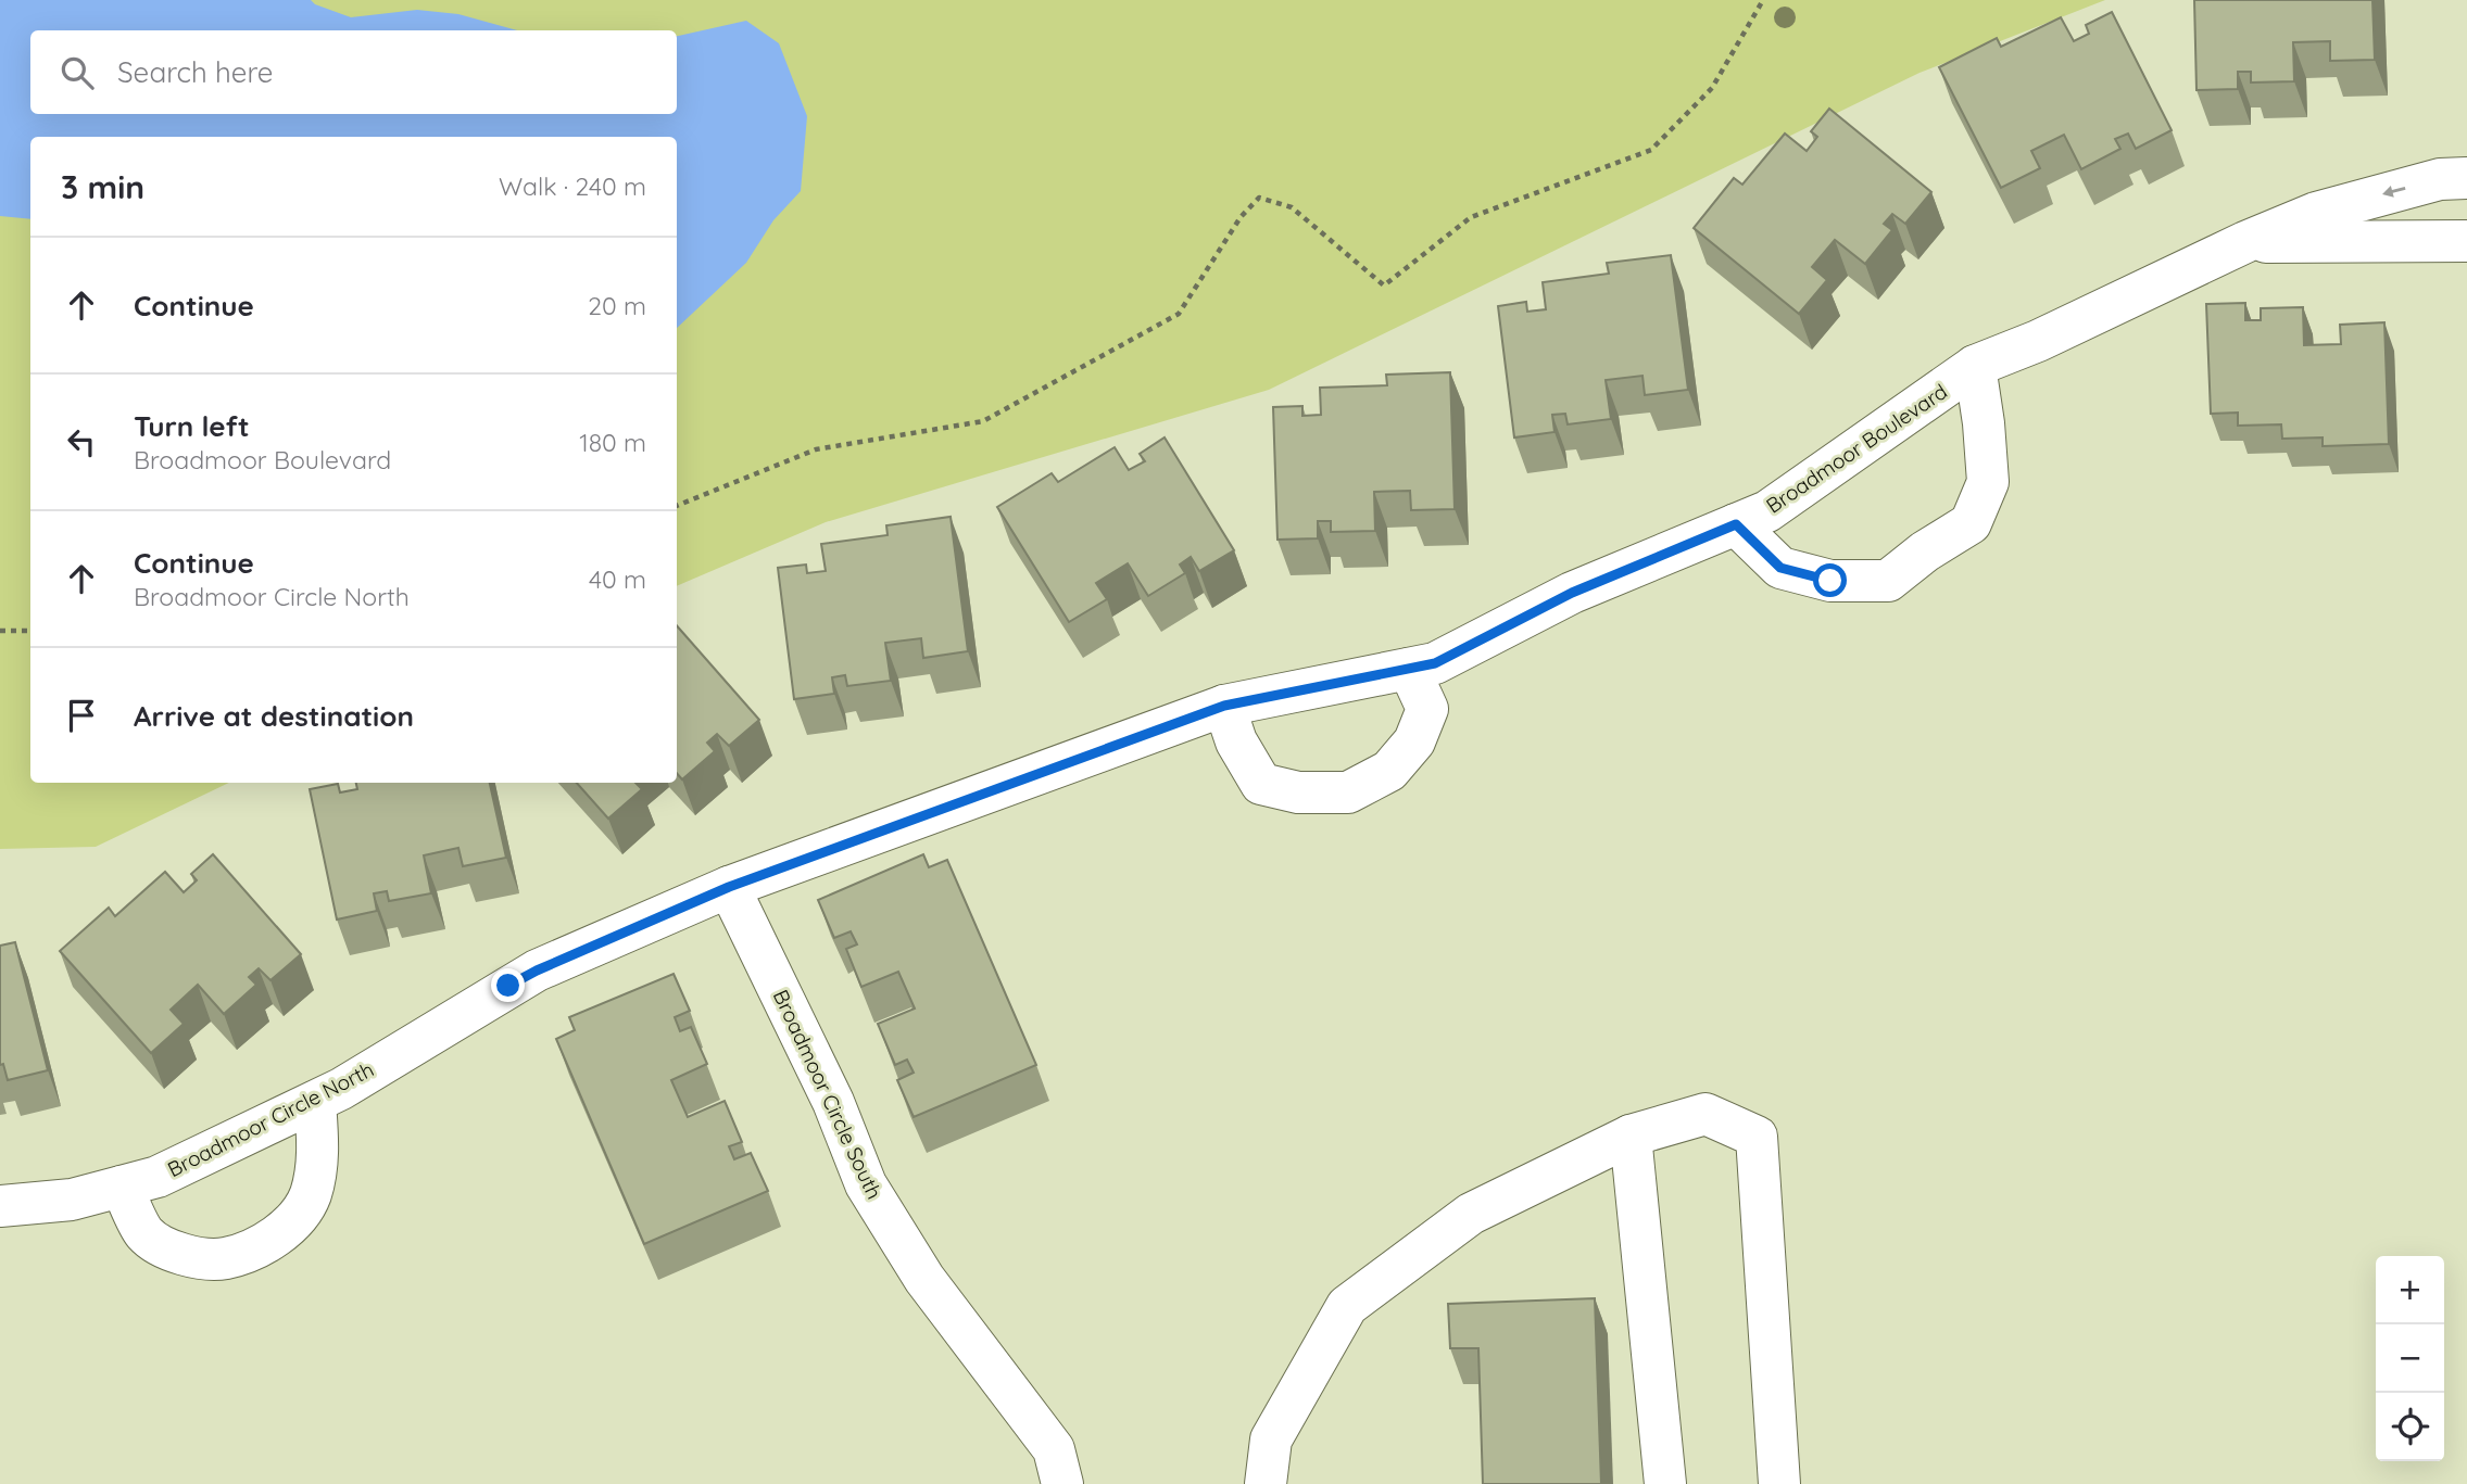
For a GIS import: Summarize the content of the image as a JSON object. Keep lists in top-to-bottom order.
{
  "streets": {
    "street": ["Broadmoor Boulevard", "Broadmoor Circle South", "Broadmoor Circle North"]
  },
  "crossings": [
    ["Broadmoor Boulevard", "Broadmoor Circle South"],
    ["Broadmoor Boulevard", "Broadmoor Circle North"],
    ["Broadmoor Circle South", "Broadmoor Circle North"]
  ],
  "page": {
    "search": "Search here",
    "heading": ["3 min", "Walk · 240 m"],
    "list": [
      ["Continue", "20 m"],
      ["Turn left", "Broadmoor Boulevard", "180 m"],
      ["Continue", "Broadmoor Circle North", "40 m"],
      "Arrive at destination"
    ],
    "map_buttons": ["+", "−"]
  }
}
